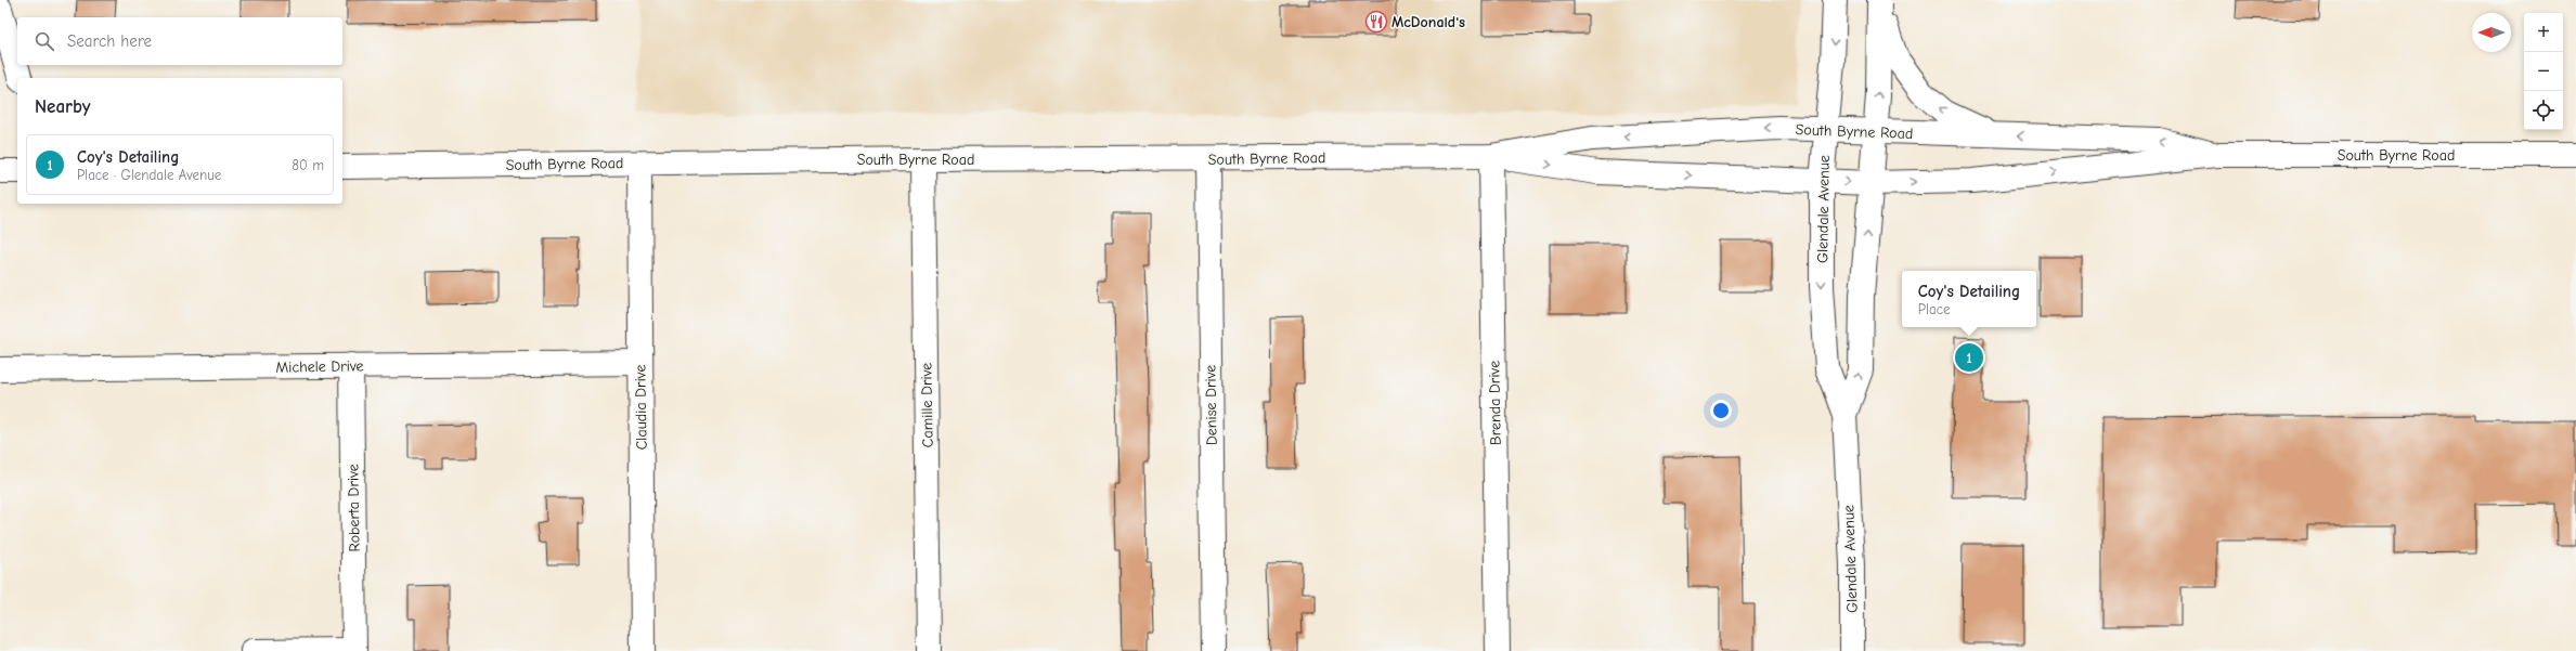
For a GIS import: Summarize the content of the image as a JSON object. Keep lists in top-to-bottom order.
{
  "streets": {
    "main road": [
      "South Byrne Road",
      "Glendale Avenue",
      "Michele Drive",
      "Brenda Drive",
      "Camille Drive",
      "Denise Drive",
      "Claudia Drive",
      "Roberta Drive"
    ]
  },
  "crossings": [
    ["South Byrne Road", "Glendale Avenue"],
    ["South Byrne Road", "Brenda Drive"],
    ["South Byrne Road", "Camille Drive"],
    ["South Byrne Road", "Denise Drive"],
    ["South Byrne Road", "Claudia Drive"],
    ["Michele Drive", "Claudia Drive"],
    ["Michele Drive", "Roberta Drive"]
  ],
  "places": {
    "restaurant": ["McDonald's"]
  },
  "north": "left",
  "page": {
    "map_buttons": ["+", "−"],
    "search": "Search here",
    "heading": "Nearby",
    "list": [
      {
        "mark": "1",
        "name": "Coy's Detailing",
        "note": "Place · Glendale Avenue",
        "value": "80 m"
      }
    ],
    "popup": ["Coy's Detailing", "Place"],
    "pins": "1"
  }
}
